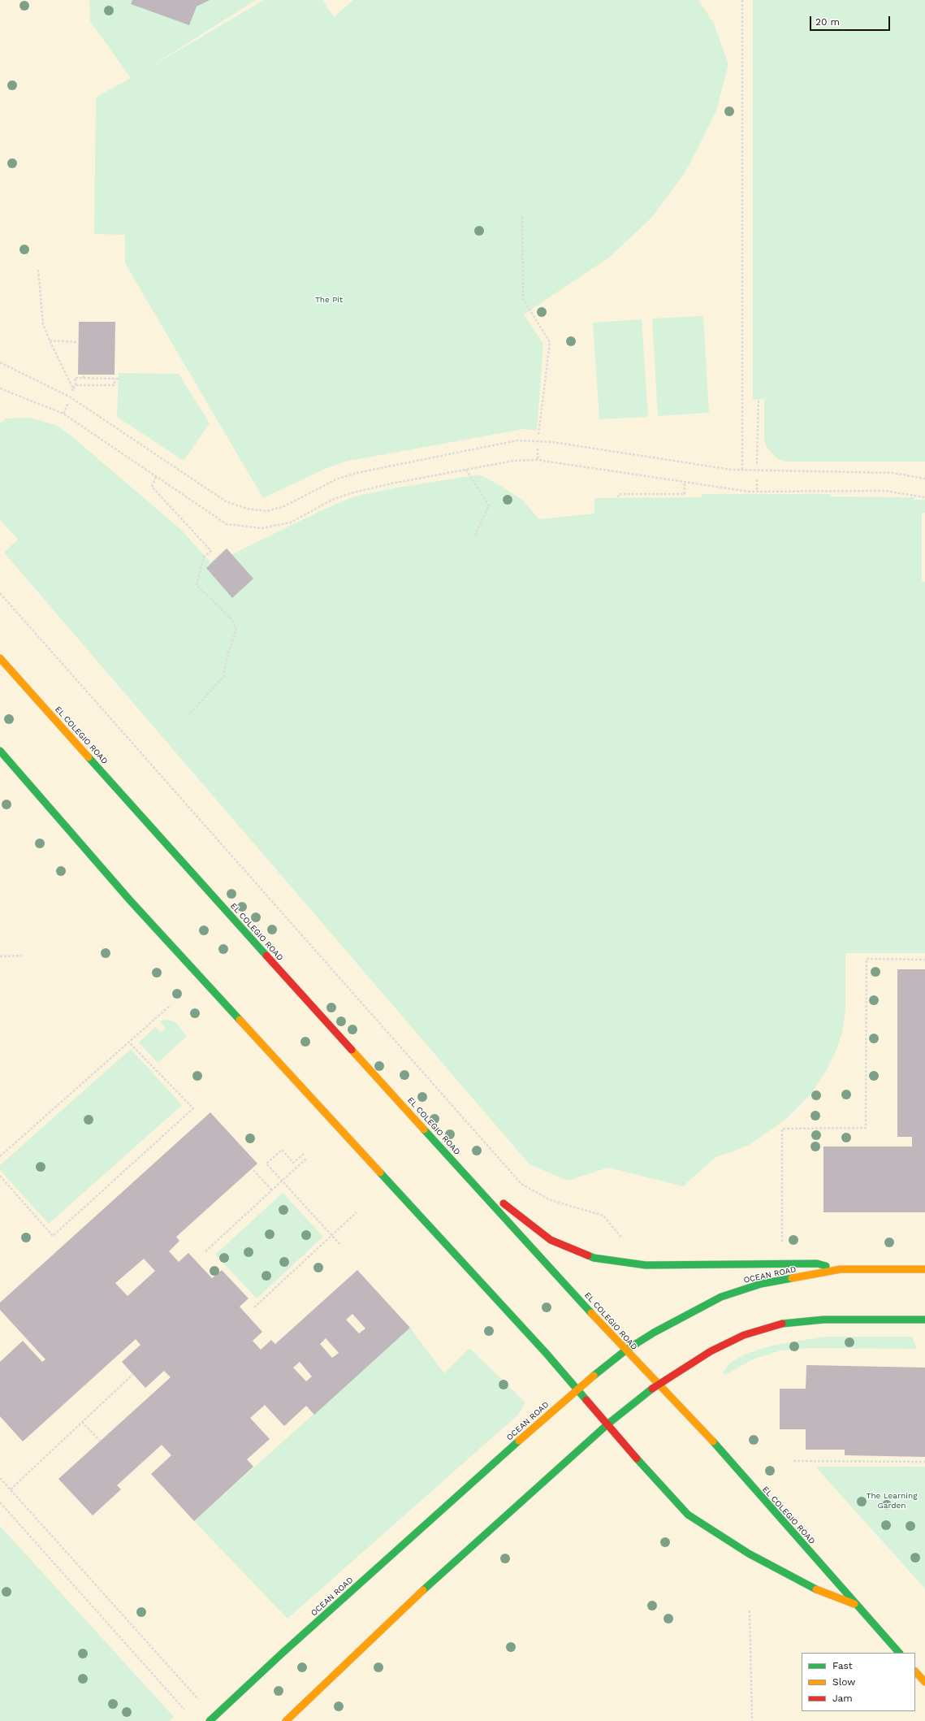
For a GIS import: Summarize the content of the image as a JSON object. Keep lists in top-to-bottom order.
{
  "streets": {
    "main road": ["EL COLEGIO ROAD", "OCEAN ROAD"]
  },
  "crossings": [
    ["EL COLEGIO ROAD", "OCEAN ROAD"]
  ],
  "parks": ["The Pit", "The Learning Garden"],
  "legend": ["Fast", "Slow", "Jam"],
  "scale_bar": "20 m"
}
